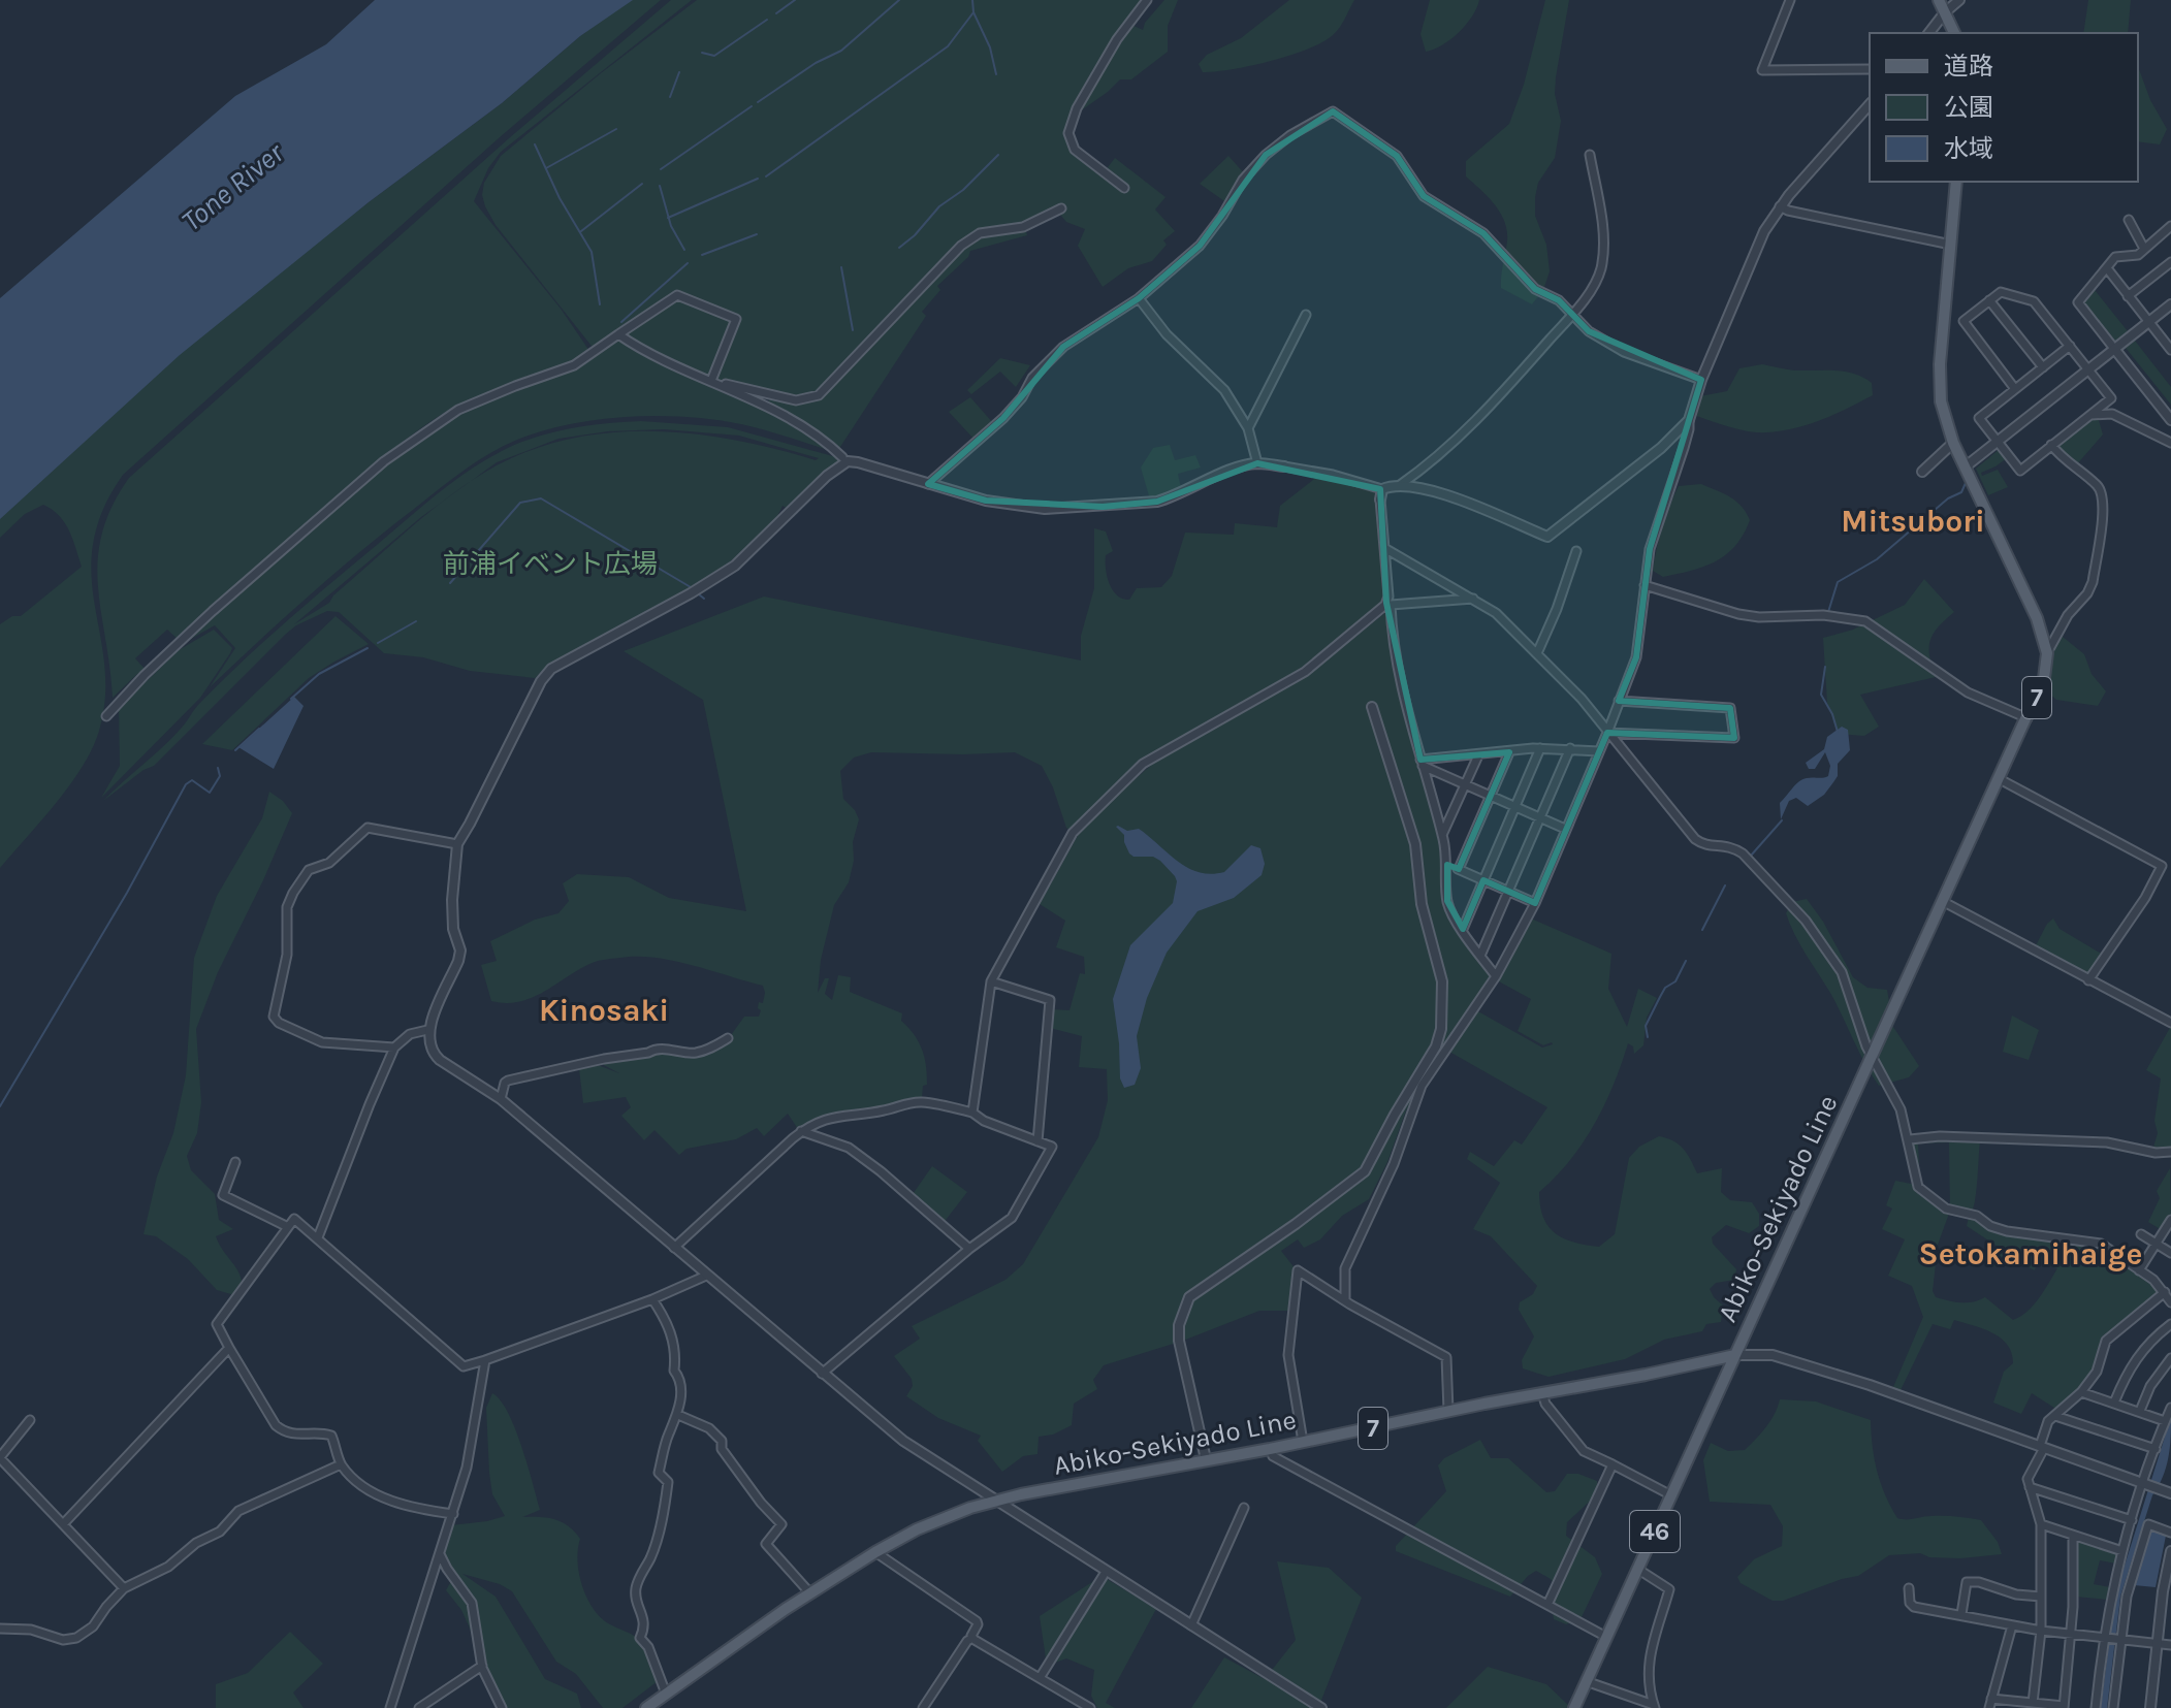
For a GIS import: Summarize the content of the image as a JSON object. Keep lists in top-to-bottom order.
{
  "streets": {
    "main road": ["7", "Abiko-Sekiyado Line", "46"]
  },
  "crossings": [
    ["Abiko-Sekiyado Line", "46"]
  ],
  "districts": ["Mitsubori", "Kinosaki", "Setokamihaige"],
  "water": ["Tone River"],
  "parks": ["前浦イベント広場"],
  "legend": ["道路", "公園", "水域"]
}
